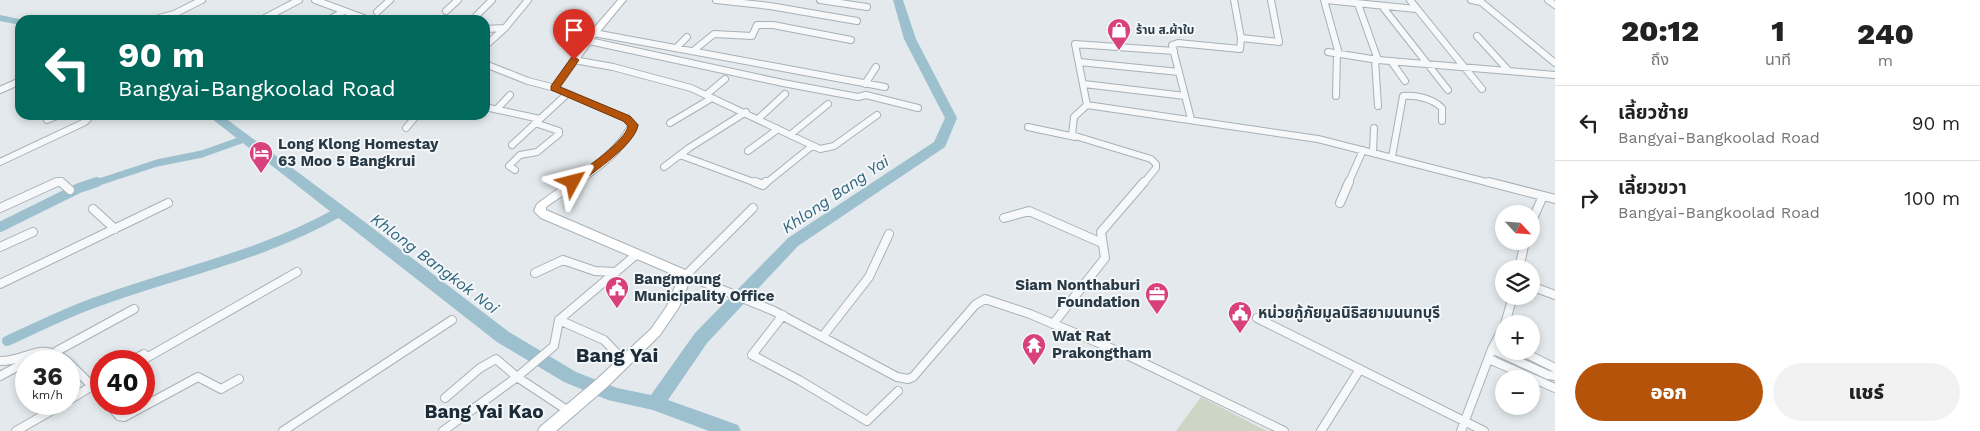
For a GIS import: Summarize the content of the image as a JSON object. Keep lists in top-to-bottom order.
{
  "districts": ["Bang Yai", "Bang Yai Kao"],
  "water": ["Khlong Bang Yai", "Khlong Bangkok Noi"],
  "places": {
    "shop": ["ร้าน ส.ผ้าใบ"],
    "hotel": ["Long Klong Homestay 63 Moo 5 Bangkrui"],
    "public building": ["Bangmoung Municipality Office", "หน่วยกู้ภัยมูลนิธิสยามนนทบุรี"],
    "office": ["Siam Nonthaburi Foundation"],
    "temple": ["Wat Rat Prakongtham"]
  },
  "north": "bottom right",
  "page": {
    "eta": [
      "20:12",
      "ถึง",
      "1",
      "นาที",
      "240",
      "m"
    ],
    "turn": ["90 m", "Bangyai-Bangkoolad Road"],
    "list": [
      {
        "name": "เลี้ยวซ้าย",
        "note": "Bangyai-Bangkoolad Road",
        "value": "90 m"
      },
      {
        "name": "เลี้ยวขวา",
        "note": "Bangyai-Bangkoolad Road",
        "value": "100 m"
      }
    ],
    "map_buttons": ["+", "−"],
    "speed": "36 km/h",
    "limit": "40",
    "buttons": ["ออก", "แชร์"]
  }
}
